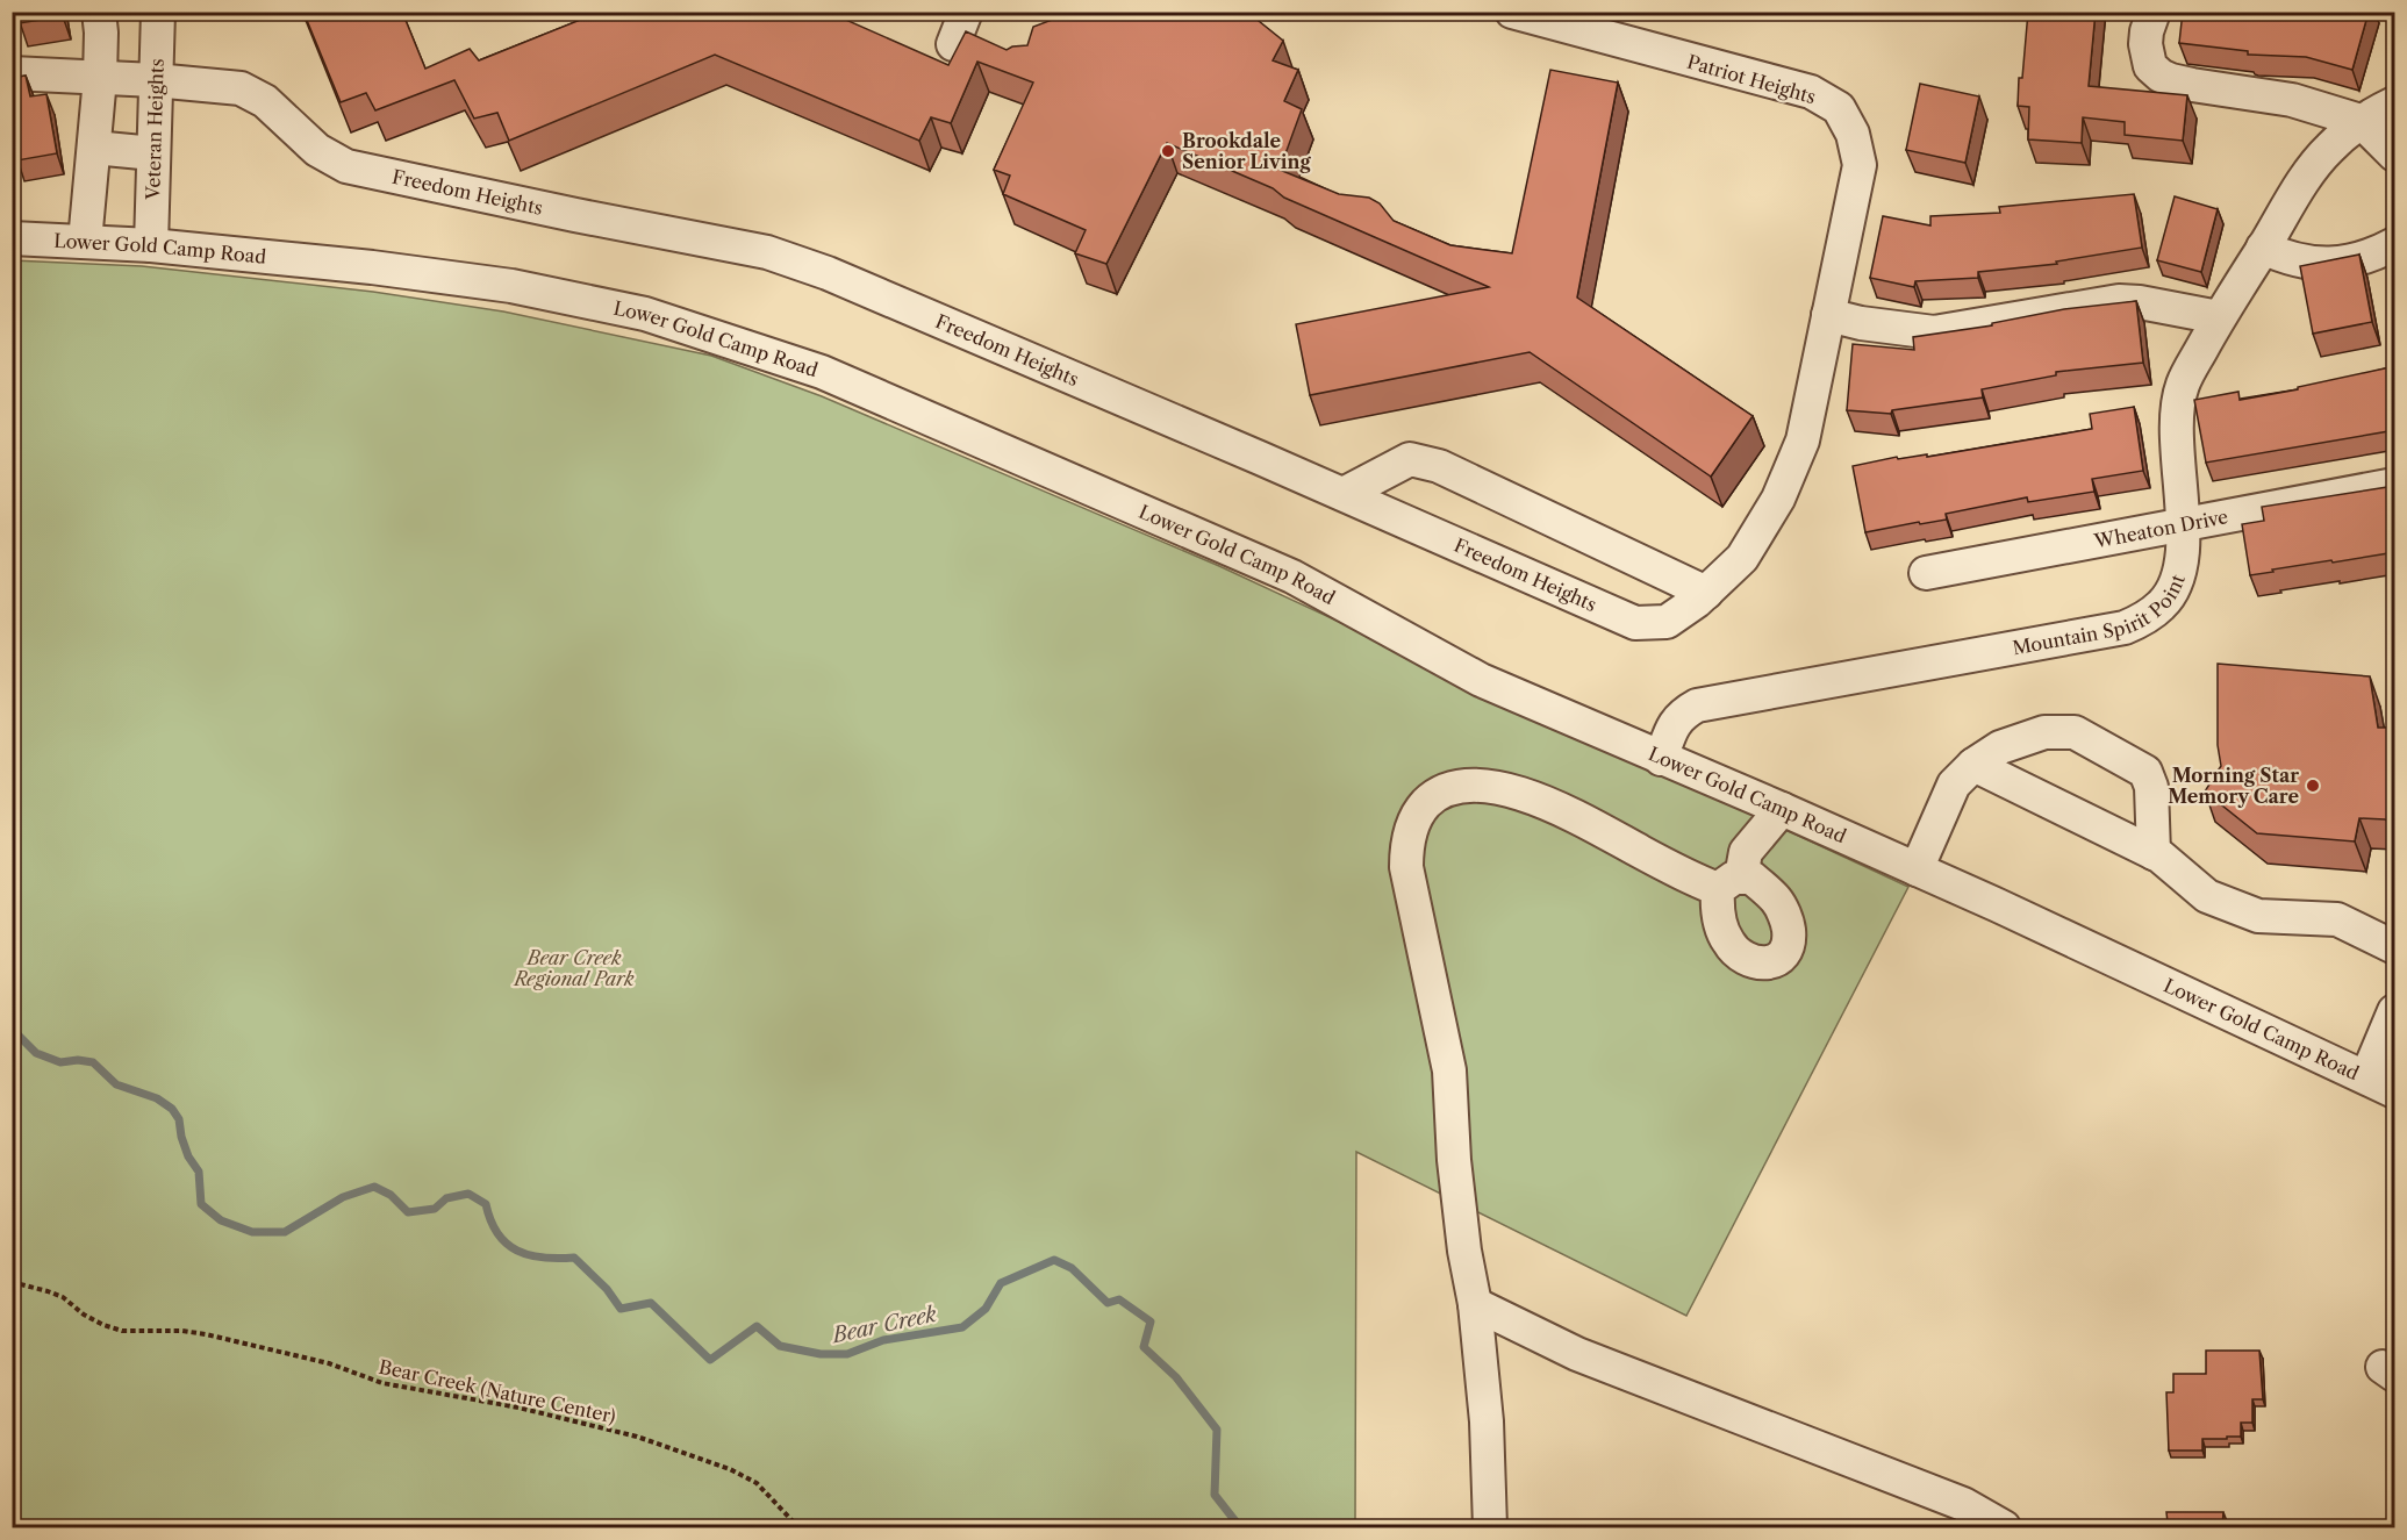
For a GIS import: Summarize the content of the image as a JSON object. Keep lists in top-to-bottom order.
{
  "streets": {
    "street": [
      "Patriot Heights",
      "Veteran Heights",
      "Freedom Heights",
      "Lower Gold Camp Road",
      "Wheaton Drive",
      "Mountain Spirit Point"
    ],
    "path": ["Bear Creek (Nature Center)"]
  },
  "crossings": [
    ["Patriot Heights", "Freedom Heights"],
    ["Veteran Heights", "Freedom Heights"],
    ["Veteran Heights", "Lower Gold Camp Road"],
    ["Lower Gold Camp Road", "Mountain Spirit Point"],
    ["Wheaton Drive", "Mountain Spirit Point"]
  ],
  "water": ["Bear Creek"],
  "parks": ["Bear Creek Regional Park"],
  "places": ["Brookdale Senior Living", "Morning Star Memory Care"]
}
